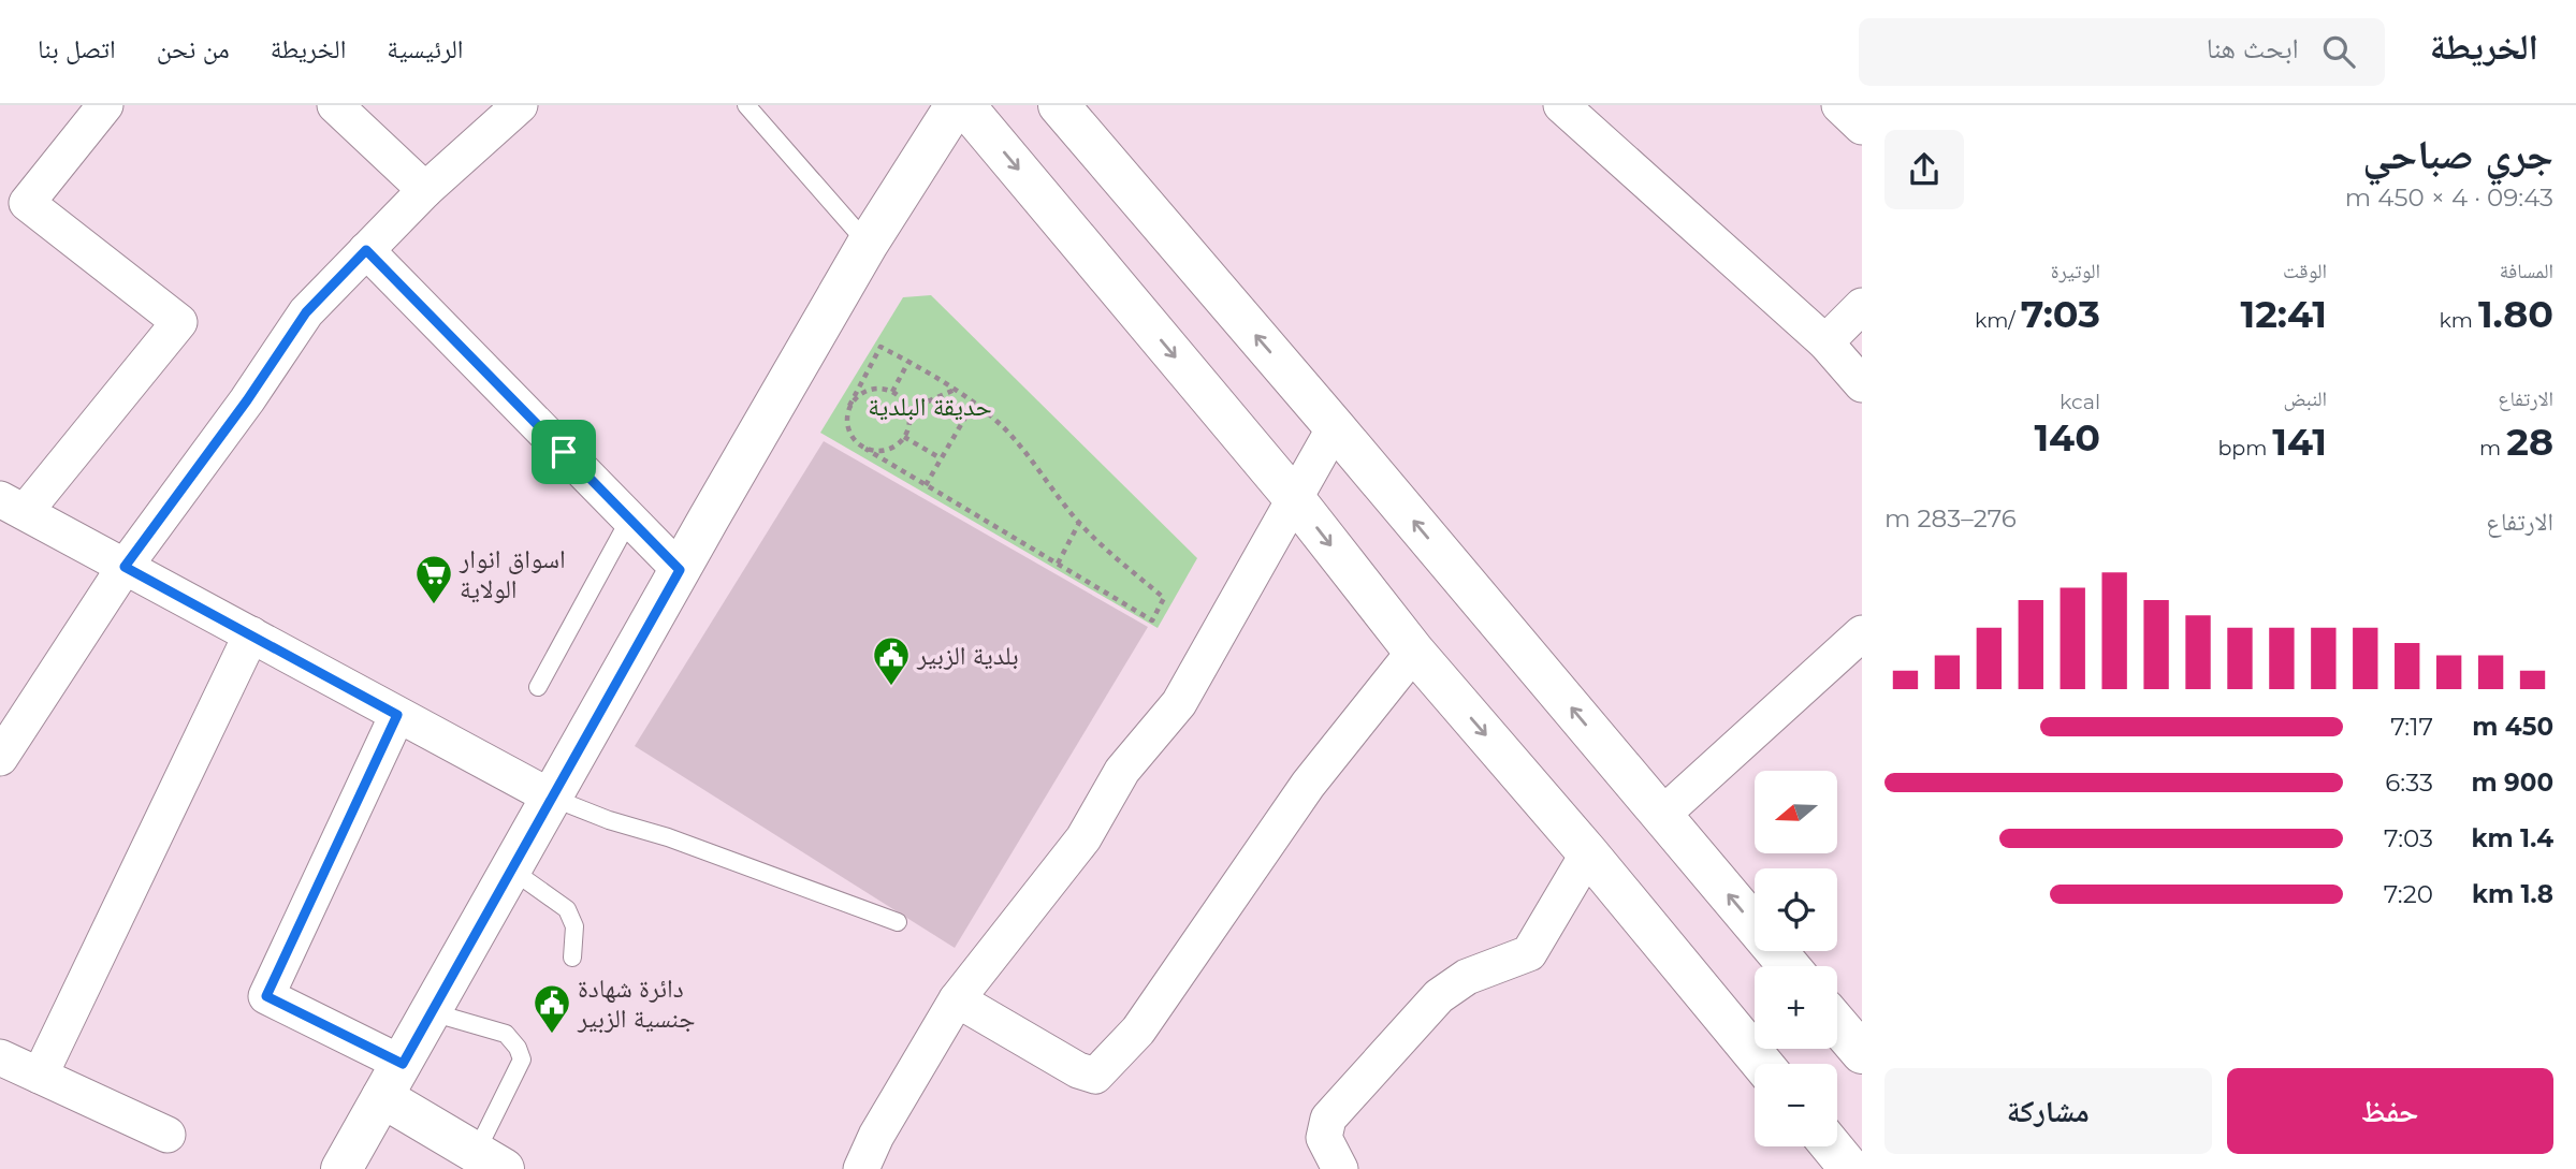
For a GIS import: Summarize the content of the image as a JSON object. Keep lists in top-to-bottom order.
{
  "parks": ["حديقة البلدية"],
  "places": {
    "supermarket": ["اسواق انوار الولاية"],
    "public building": ["بلدية الزبير", "دائرة شهادة جنسية الزبير"]
  },
  "north": "left",
  "page": {
    "header": "الخريطة",
    "search": "ابحث هنا",
    "nav": [
      "الرئيسية",
      "الخريطة",
      "من نحن",
      "اتصل بنا"
    ],
    "heading": ["جري صباحي", "09:43 · 4 × 450 m"],
    "stats": [
      ["المسافة", "1.80 km"],
      ["الوقت", "12:41"],
      ["الوتيرة", "7:03 /km"],
      ["الارتفاع", "28 m"],
      ["النبض", "141 bpm"],
      ["kcal", "140"]
    ],
    "chart": ["الارتفاع", "276–283 m"],
    "list": [
      {
        "name": "450 m",
        "note": "7:17"
      },
      {
        "name": "900 m",
        "note": "6:33"
      },
      {
        "name": "1.4 km",
        "note": "7:03"
      },
      {
        "name": "1.8 km",
        "note": "7:20"
      }
    ],
    "map_buttons": ["+", "−"],
    "buttons": ["حفظ", "مشاركة"]
  }
}
